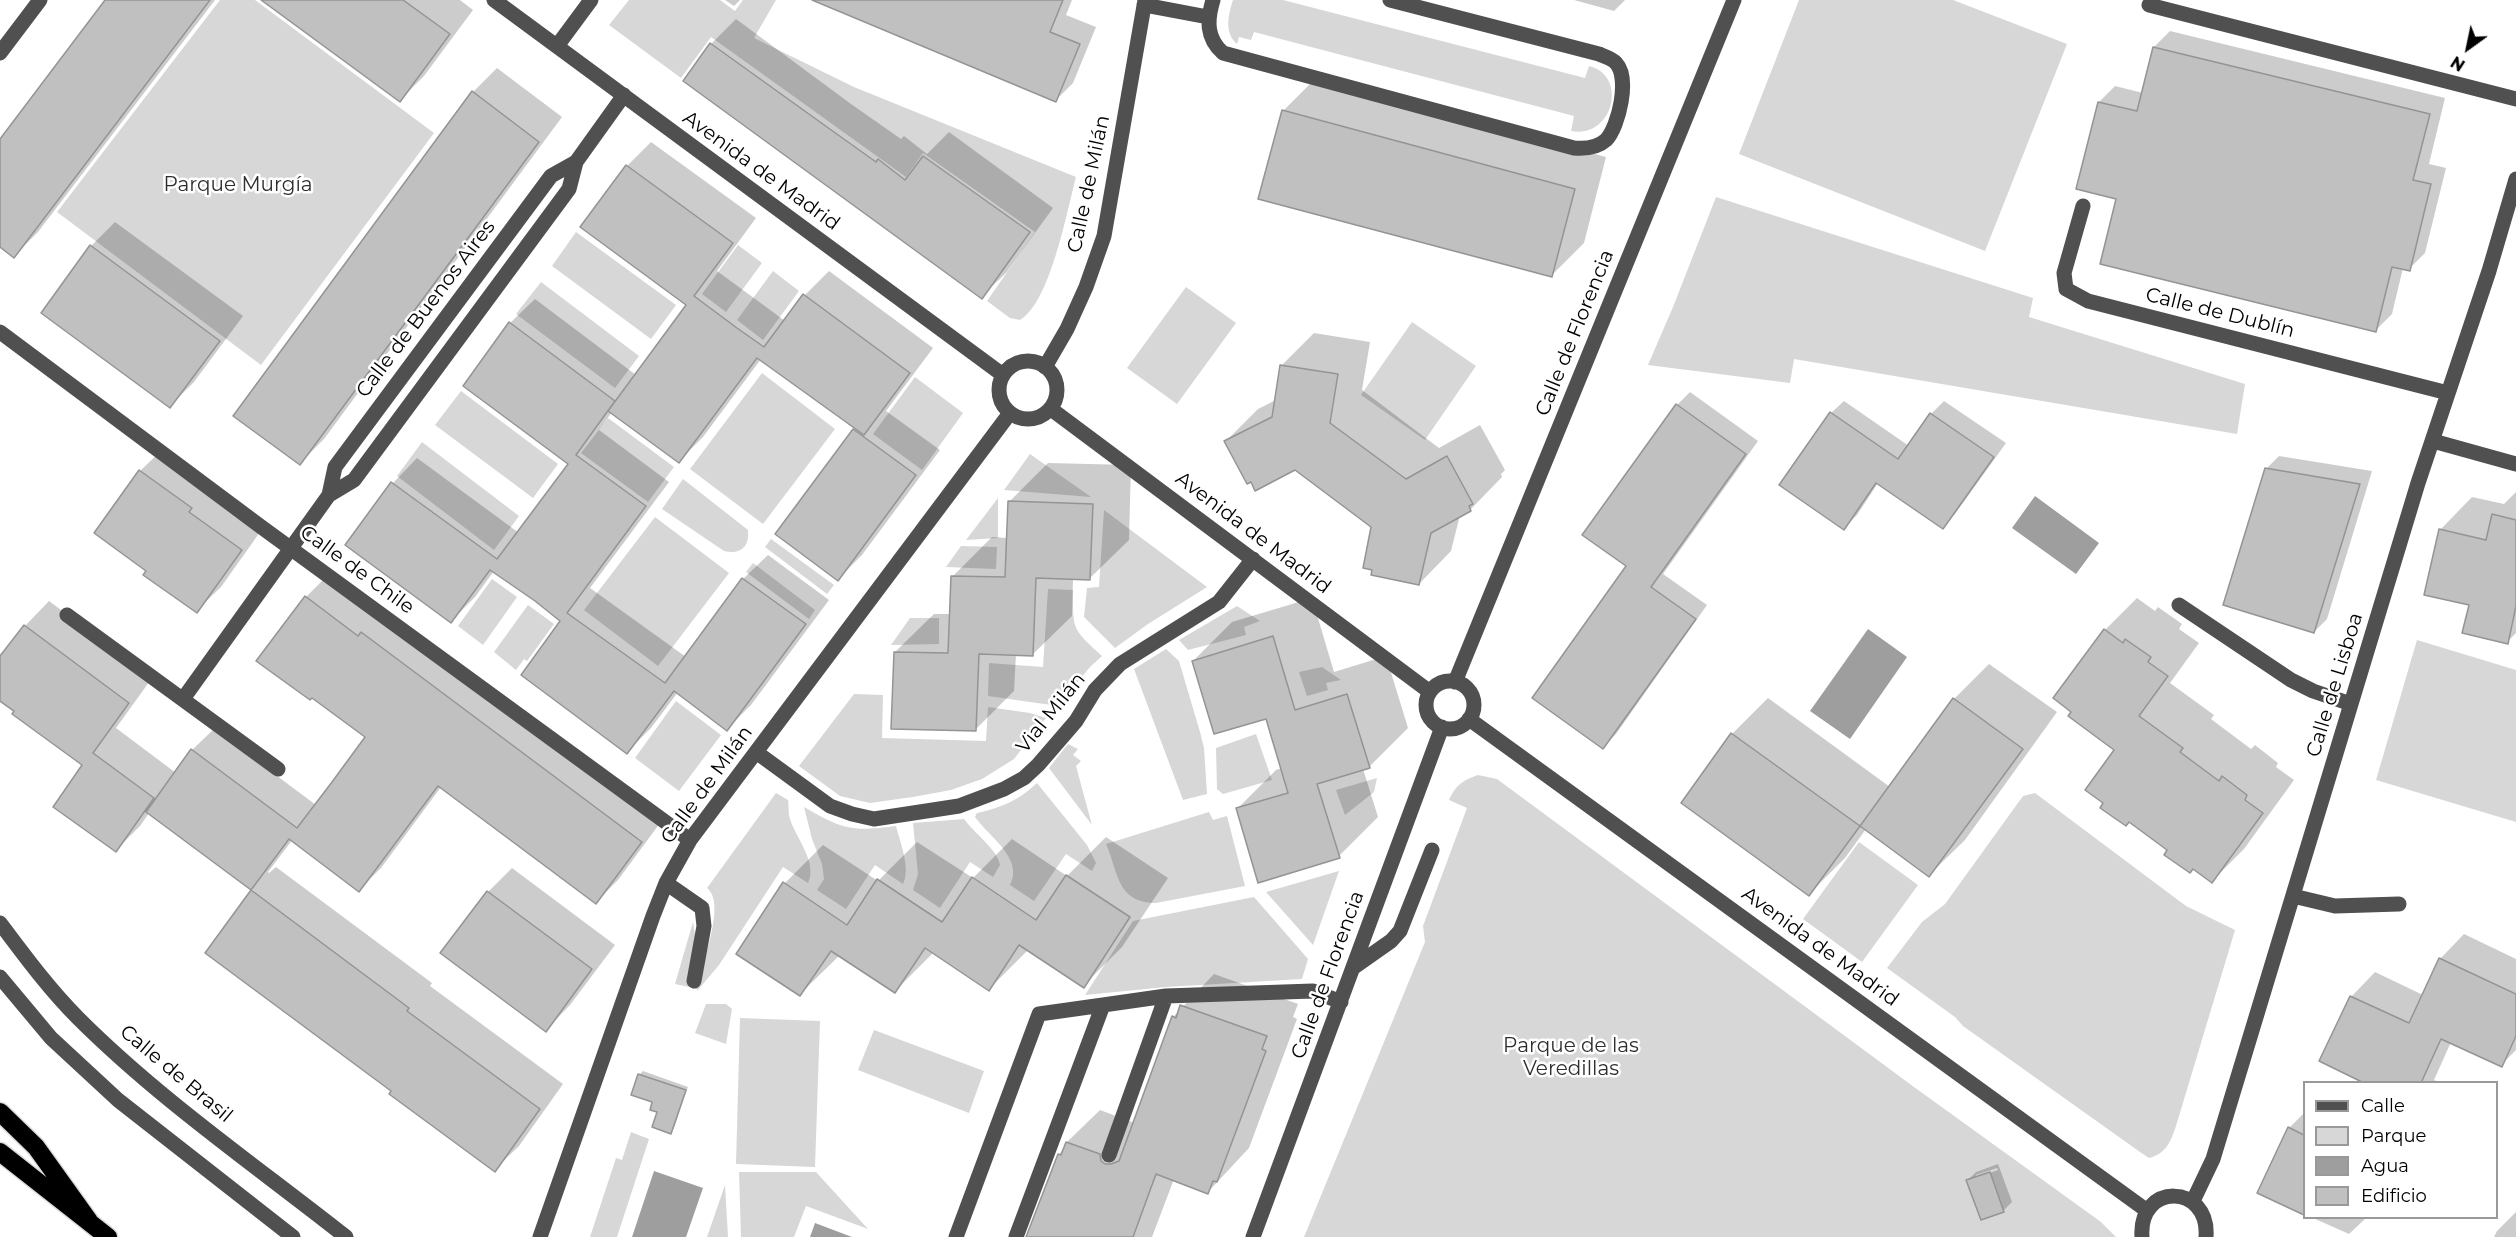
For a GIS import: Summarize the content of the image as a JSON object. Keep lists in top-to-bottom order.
{
  "streets": {
    "street": [
      "Avenida de Madrid",
      "Calle de Milán",
      "Calle de Buenos Aires",
      "Calle de Dublín",
      "Calle de Florencia",
      "Calle de Chile",
      "Calle de Lisboa",
      "Vial Milán",
      "Calle de Brasil"
    ]
  },
  "crossings": [
    ["Avenida de Madrid", "Calle de Milán"],
    ["Avenida de Madrid", "Calle de Buenos Aires"],
    ["Avenida de Madrid", "Calle de Florencia"],
    ["Avenida de Madrid", "Vial Milán"],
    ["Calle de Milán", "Calle de Chile"],
    ["Calle de Milán", "Vial Milán"],
    ["Calle de Buenos Aires", "Calle de Chile"],
    ["Calle de Dublín", "Calle de Lisboa"]
  ],
  "parks": ["Parque Murgía", "Parque de las Veredillas"],
  "legend": [
    "Calle",
    "Parque",
    "Agua",
    "Edificio"
  ],
  "north": "bottom left"
}
